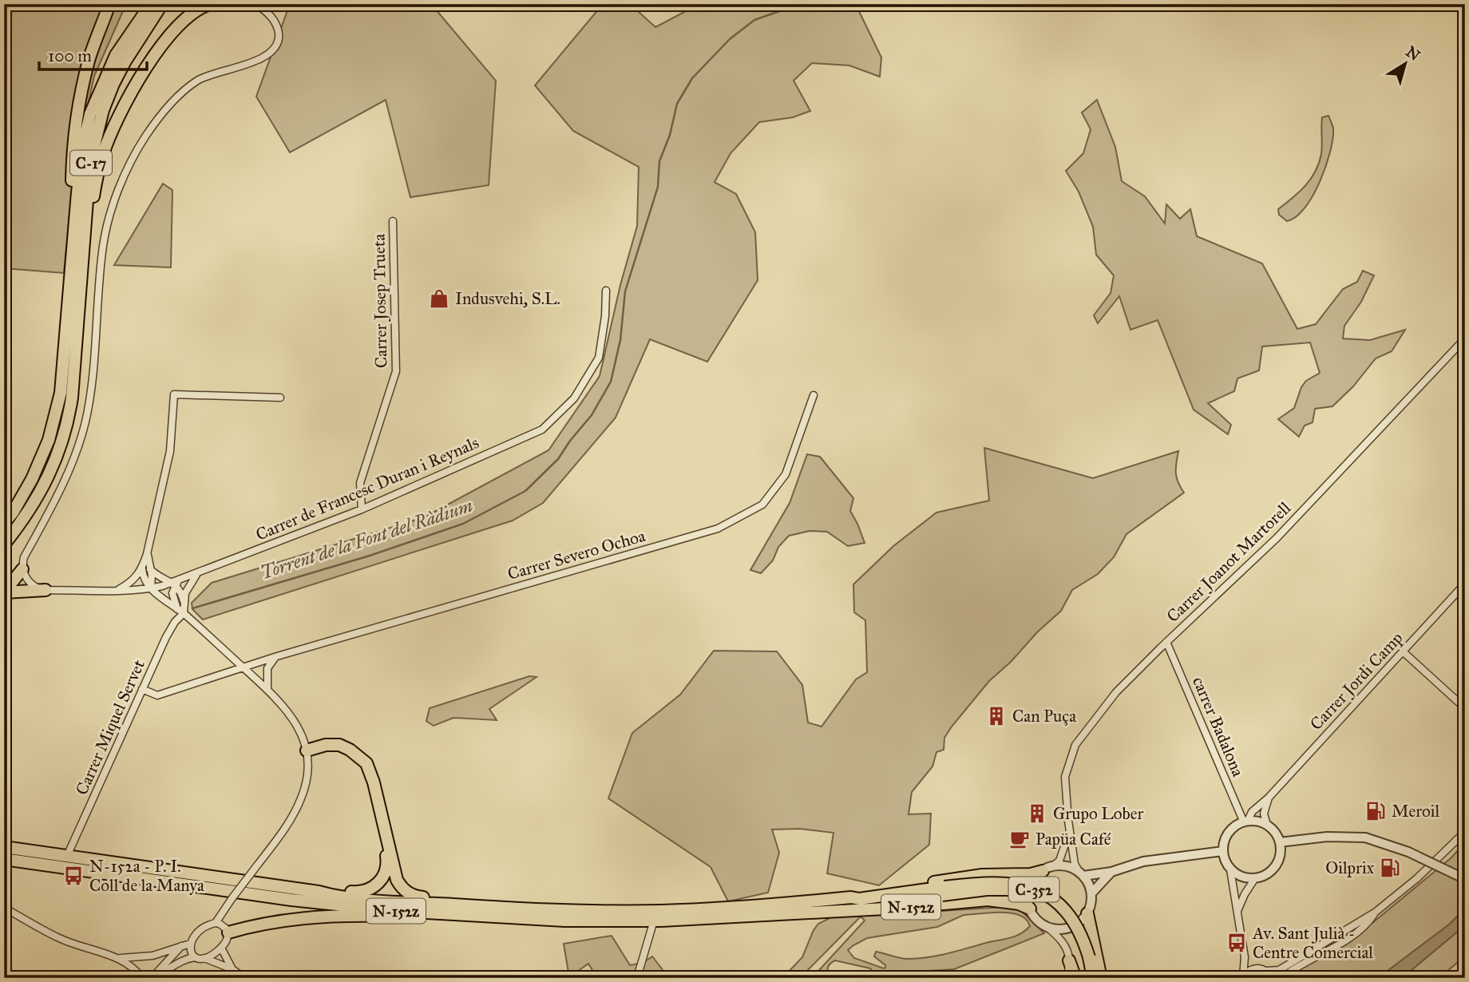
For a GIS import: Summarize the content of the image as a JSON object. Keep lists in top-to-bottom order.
{
  "streets": {
    "highway": ["C-17", "C-352", "N-152z"],
    "street": [
      "Carrer Josep Trueta",
      "Carrer de Francesc Duran i Reynals",
      "Carrer Severo Ochoa",
      "Carrer Joanot Martorell",
      "Carrer Jordi Camp",
      "carrer Badalona",
      "Carrer Miquel Servet"
    ]
  },
  "crossings": [
    ["Carrer Josep Trueta", "Carrer de Francesc Duran i Reynals"],
    ["Carrer Severo Ochoa", "Carrer Miquel Servet"],
    ["Carrer Joanot Martorell", "carrer Badalona"],
    ["Carrer Joanot Martorell", "N-152z"],
    ["Carrer Jordi Camp", "carrer Badalona"],
    ["Carrer Jordi Camp", "N-152z"],
    ["carrer Badalona", "N-152z"],
    ["Carrer Miquel Servet", "N-152z"],
    ["C-352", "N-152z"]
  ],
  "water": ["Torrent de la Font del Ràdium"],
  "places": {
    "shop": ["Indusvehi, S.L."],
    "building": ["Can Puça", "Grupo Lober"],
    "fuel station": ["Meroil", "Oilprix"],
    "cafe": ["Papüa Café"],
    "bus stop": ["N-152a - P. I. Coll de la Manya", "Av. Sant Julià - Centre Comercial"]
  },
  "scale_bar": "100 m",
  "north": "top right"
}
